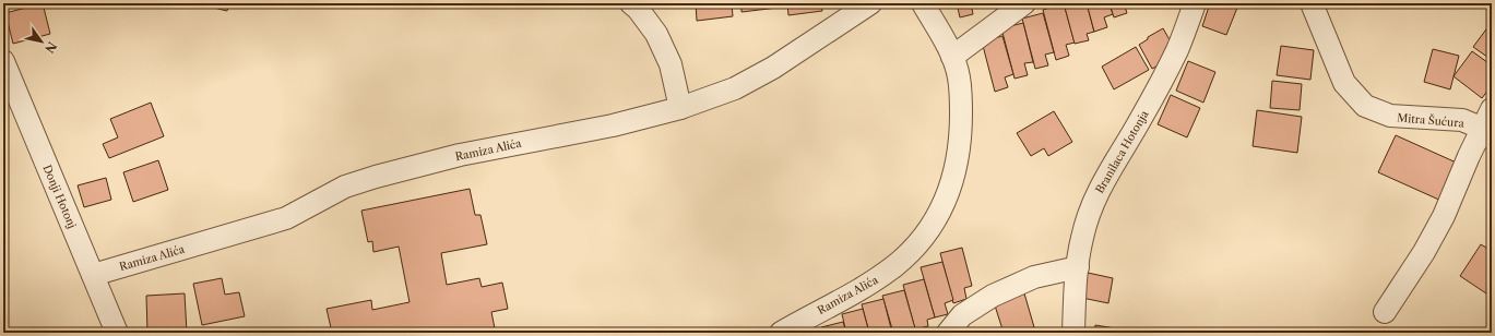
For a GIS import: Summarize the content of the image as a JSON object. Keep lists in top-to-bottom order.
{
  "streets": {
    "street": [
      "Mitra Šućura",
      "Ramiza Alića",
      "Branilaca Hotonja",
      "Donji Hotonj"
    ]
  },
  "crossings": [
    ["Ramiza Alića", "Donji Hotonj"]
  ],
  "north": "bottom right"
}
